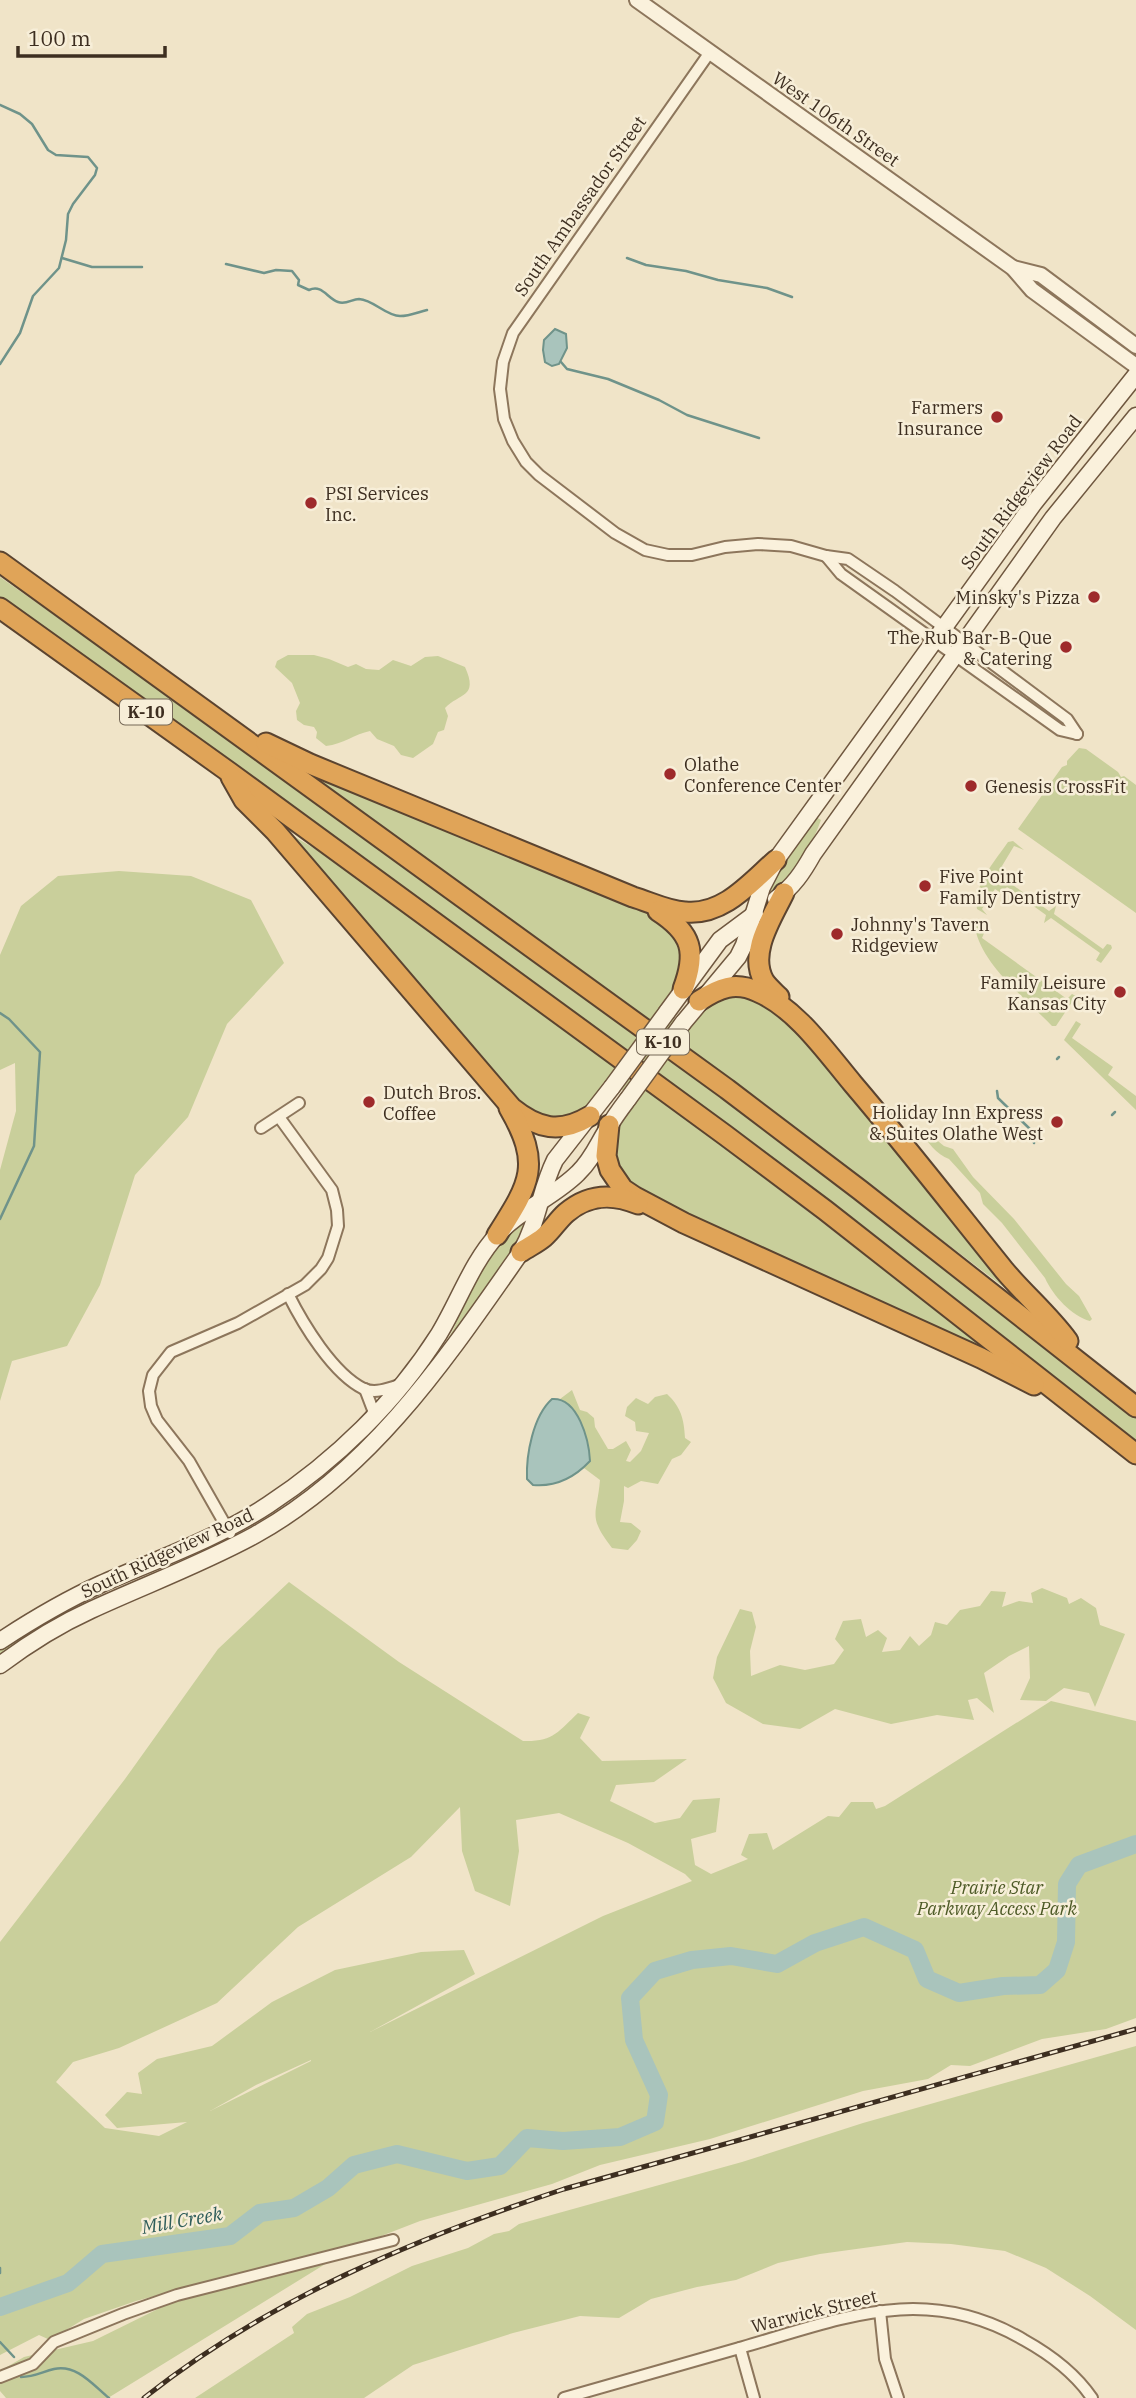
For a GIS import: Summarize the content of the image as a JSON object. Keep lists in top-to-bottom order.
{
  "streets": {
    "highway": ["K-10"],
    "main road": ["South Ridgeview Road"],
    "street": ["West 106th Street", "South Ambassador Street", "Warwick Street"]
  },
  "crossings": [
    ["West 106th Street", "South Ambassador Street"]
  ],
  "water": ["Mill Creek"],
  "parks": ["Prairie Star Parkway Access Park"],
  "places": [
    "Farmers Insurance",
    "PSI Services Inc.",
    "Minsky's Pizza",
    "The Rub Bar-B-Que & Catering",
    "Olathe Conference Center",
    "Genesis CrossFit",
    "Five Point Family Dentistry",
    "Johnny's Tavern Ridgeview",
    "Family Leisure Kansas City",
    "Dutch Bros. Coffee",
    "Holiday Inn Express & Suites Olathe West"
  ],
  "scale_bar": "100 m"
}
